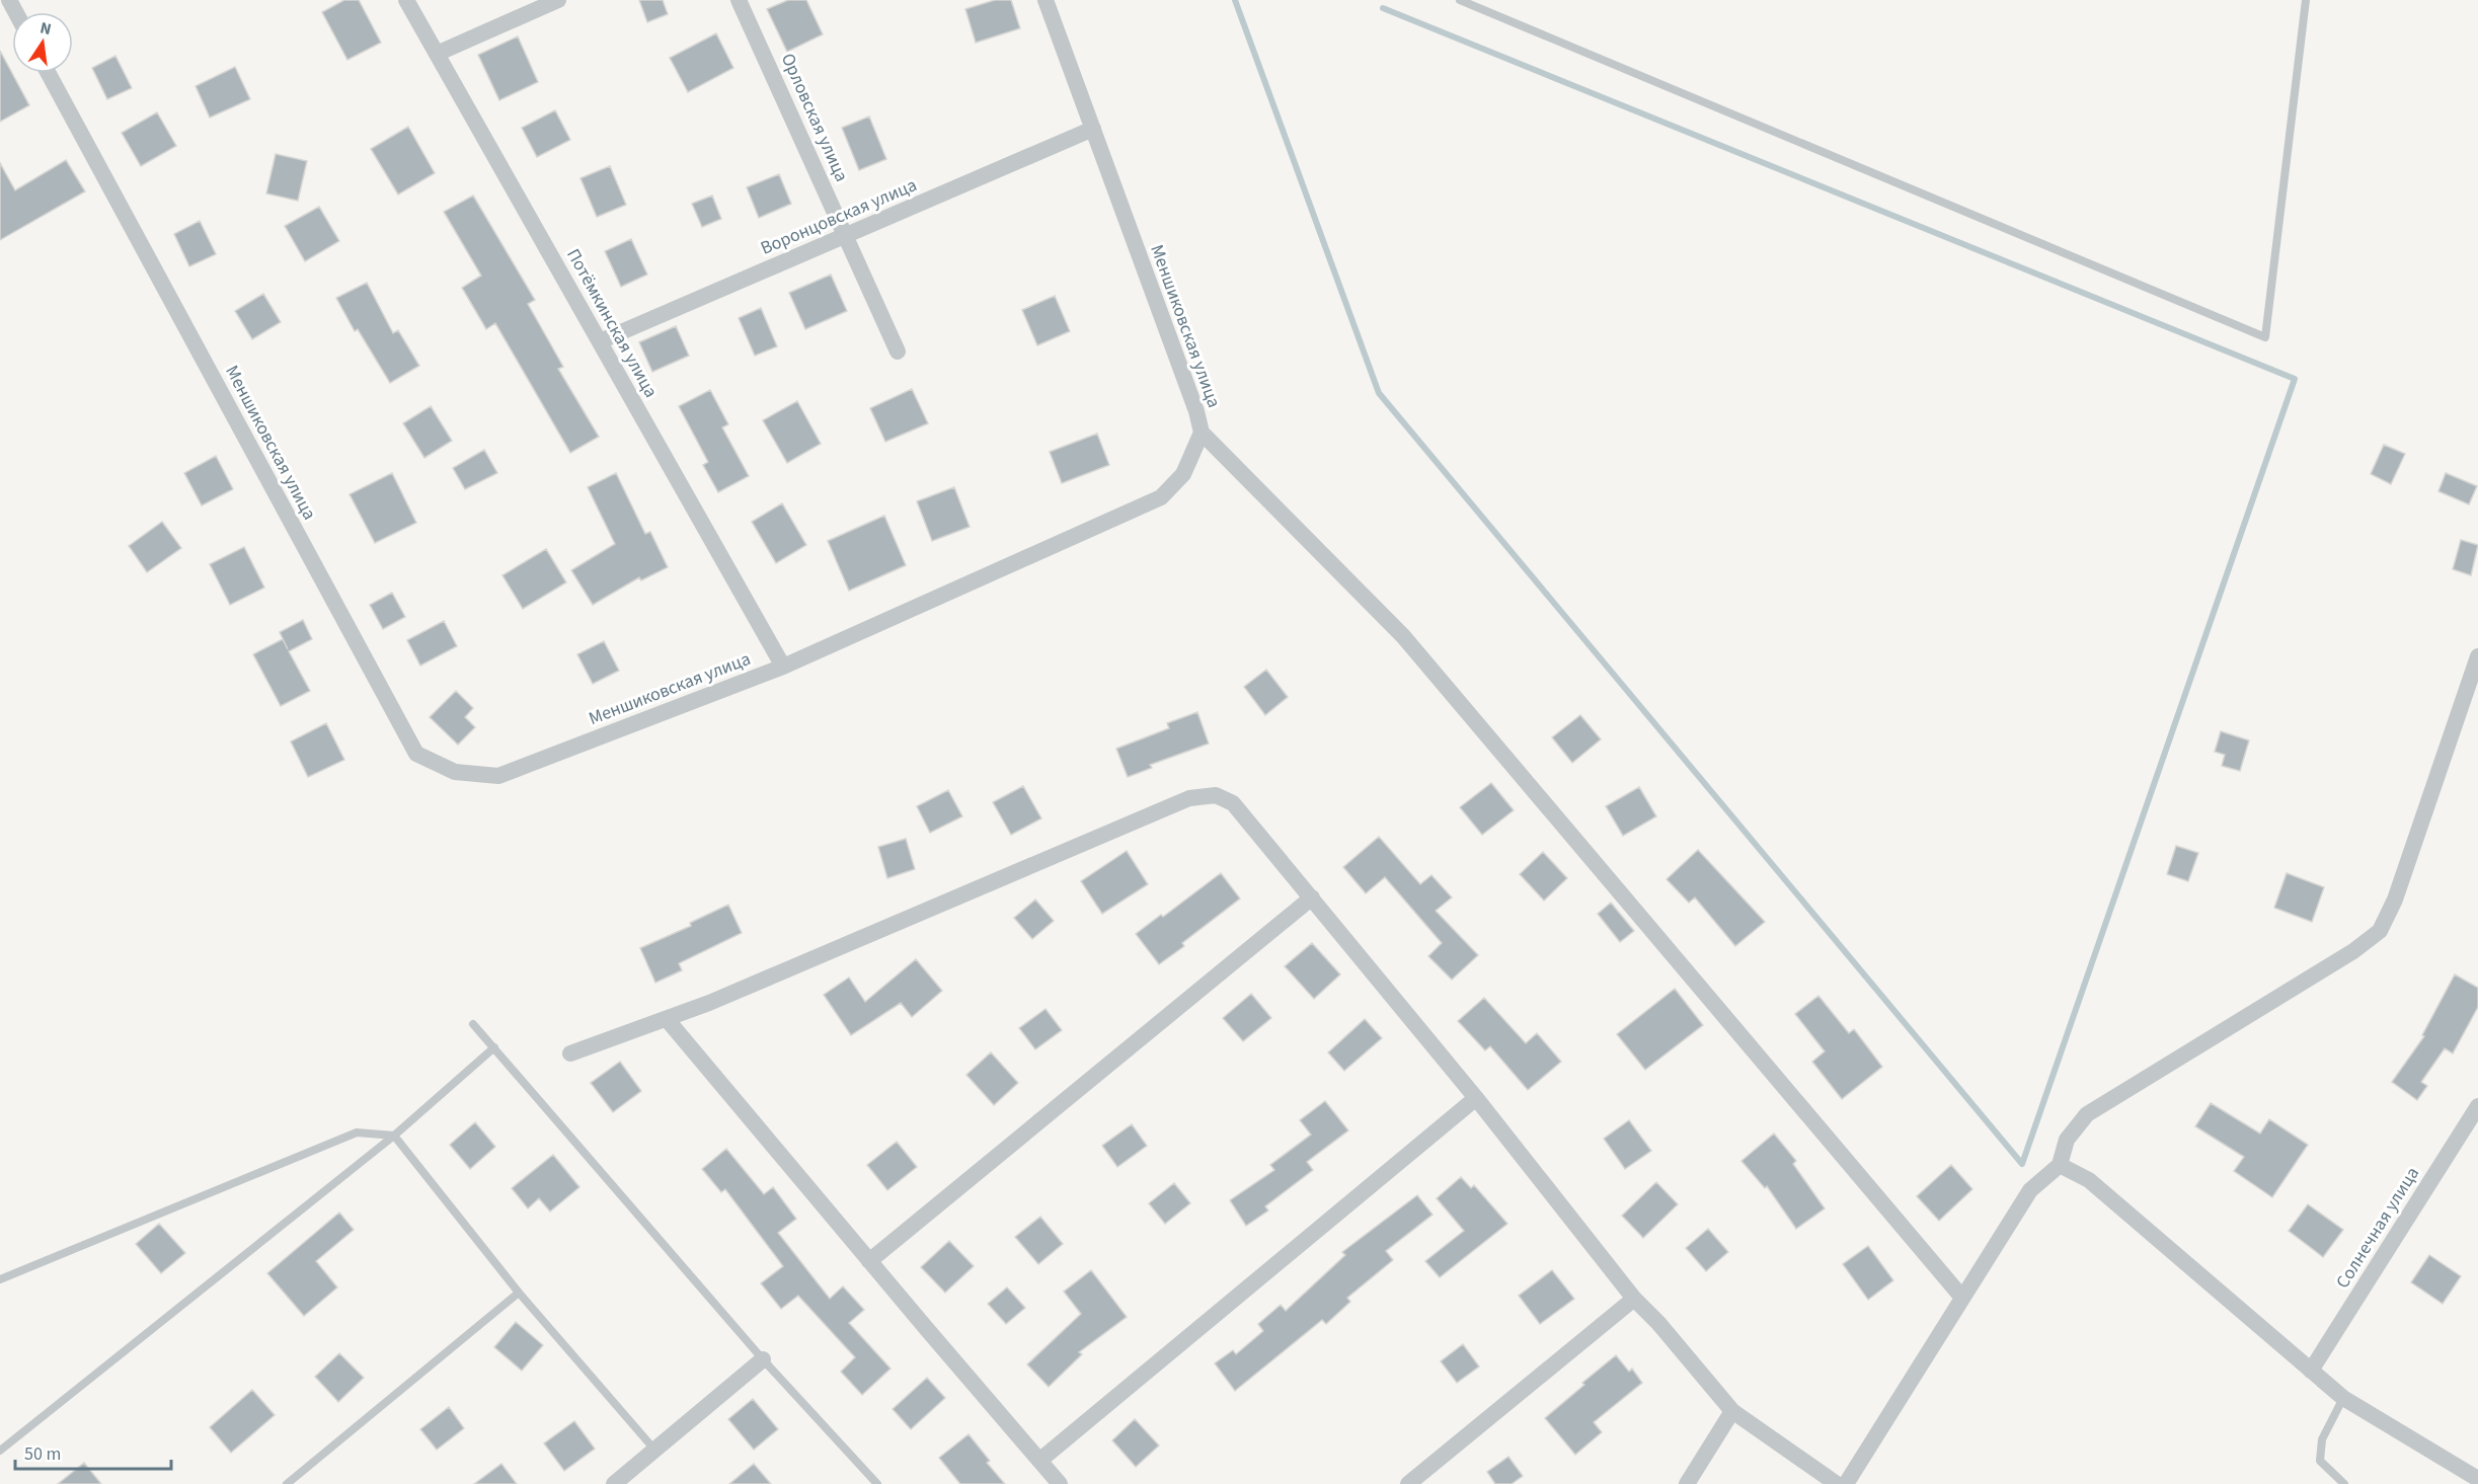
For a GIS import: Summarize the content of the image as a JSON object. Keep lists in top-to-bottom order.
{
  "streets": {
    "street": [
      "Орловская улица",
      "Воронцовская улица",
      "Потёмкинская улица",
      "Меншиковская улица",
      "Солнечная улица"
    ]
  },
  "crossings": [
    ["Орловская улица", "Воронцовская улица"],
    ["Воронцовская улица", "Потёмкинская улица"],
    ["Воронцовская улица", "Меншиковская улица"],
    ["Потёмкинская улица", "Меншиковская улица"]
  ],
  "scale_bar": "50 m",
  "north": "top"
}
